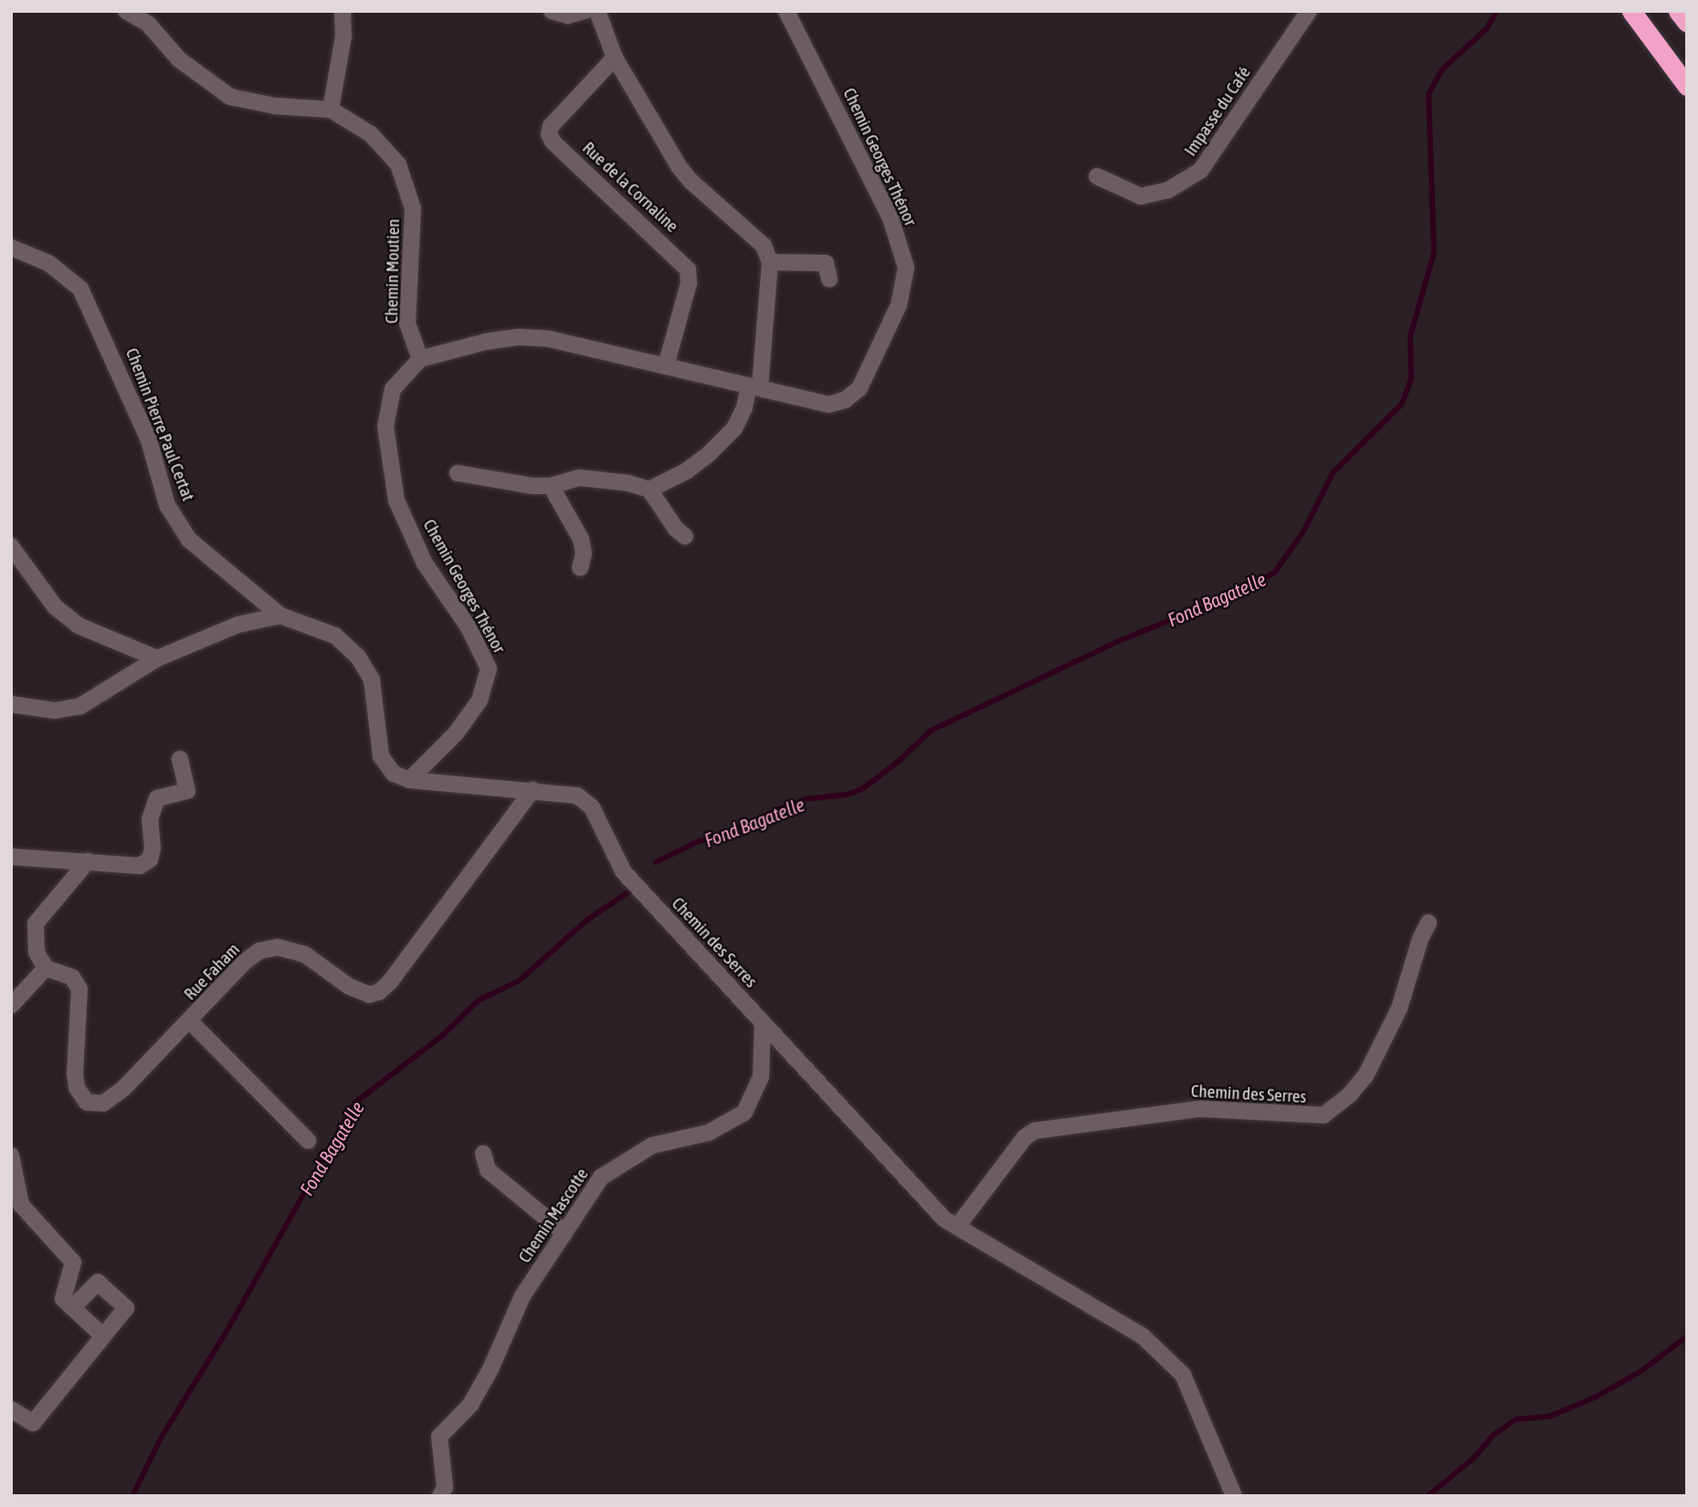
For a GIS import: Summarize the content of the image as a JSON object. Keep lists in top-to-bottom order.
{
  "streets": {
    "street": [
      "Impasse du Café",
      "Chemin Georges Thénor",
      "Rue de la Cornaline",
      "Chemin Moutien",
      "Chemin Pierre Paul Certat",
      "Chemin des Serres",
      "Rue Faham",
      "Chemin Mascotte"
    ]
  },
  "crossings": [
    ["Chemin Georges Thénor", "Rue de la Cornaline"],
    ["Chemin Georges Thénor", "Chemin Moutien"],
    ["Chemin Georges Thénor", "Chemin des Serres"],
    ["Chemin des Serres", "Rue Faham"],
    ["Chemin des Serres", "Chemin Mascotte"]
  ],
  "water": ["Fond Bagatelle"]
}
